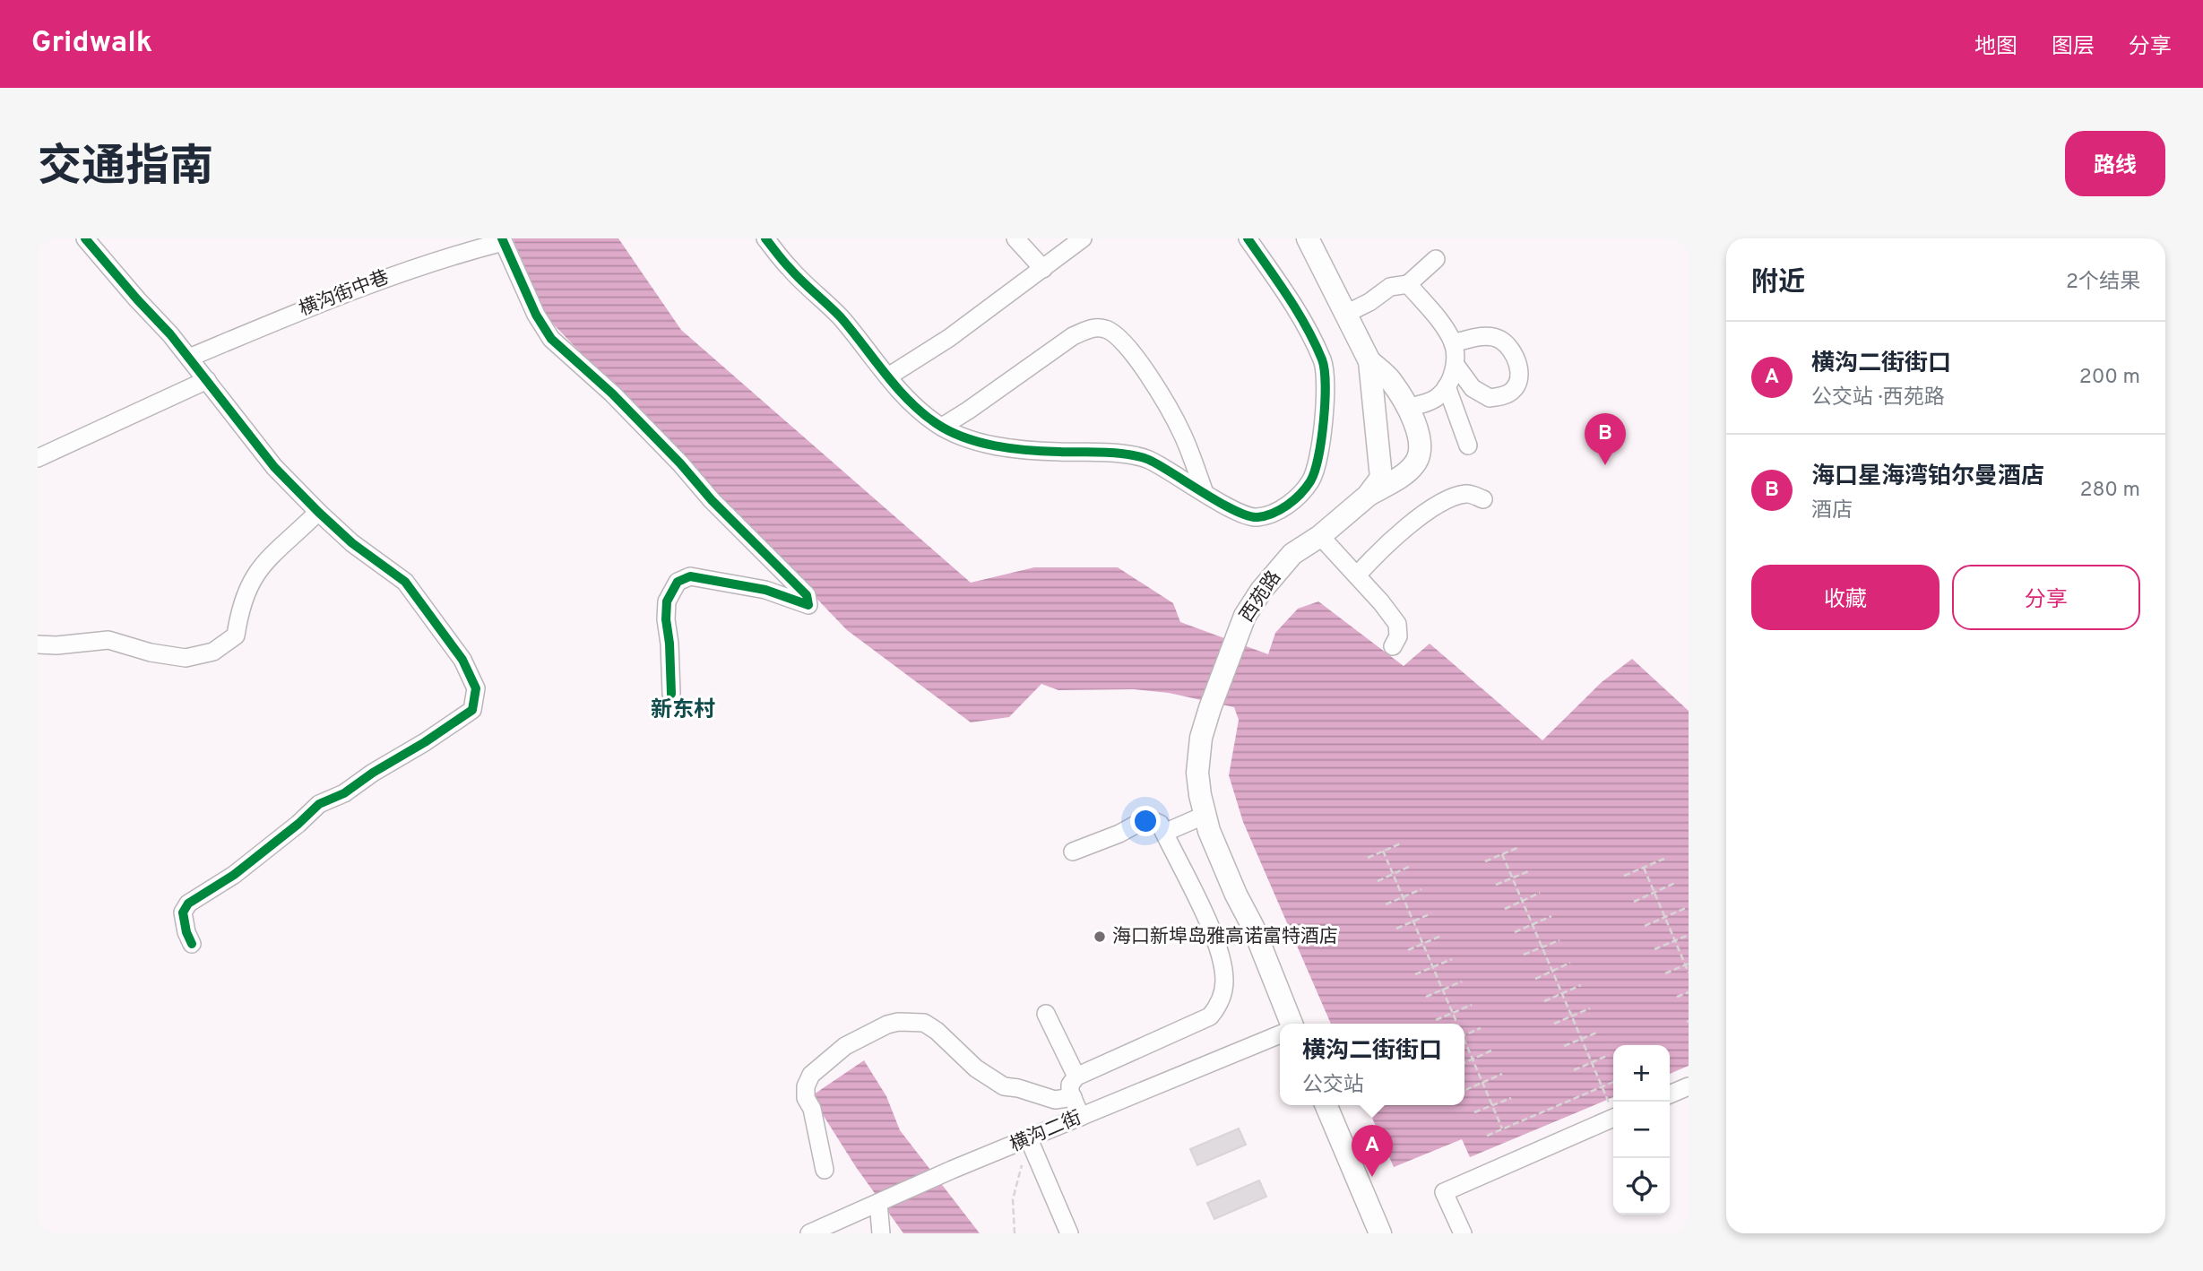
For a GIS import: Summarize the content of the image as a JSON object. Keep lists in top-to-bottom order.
{
  "streets": {
    "main road": ["西苑路"],
    "street": ["横沟街中巷", "横沟二街"]
  },
  "districts": ["新东村"],
  "places": ["海口新埠岛雅高诺富特酒店"],
  "page": {
    "header": "Gridwalk",
    "nav": ["地图", "图层", "分享"],
    "title": "交通指南",
    "buttons": [
      "路线",
      ["收藏", "分享"]
    ],
    "heading": ["附近", "2个结果"],
    "list": [
      {
        "mark": "A",
        "name": "横沟二街街口",
        "note": "公交站 · 西苑路",
        "value": "200 m"
      },
      {
        "mark": "B",
        "name": "海口星海湾铂尔曼酒店",
        "note": "酒店",
        "value": "280 m"
      }
    ],
    "pins": ["B", "A"],
    "popup": ["横沟二街街口", "公交站"],
    "map_buttons": ["+", "−"]
  }
}
